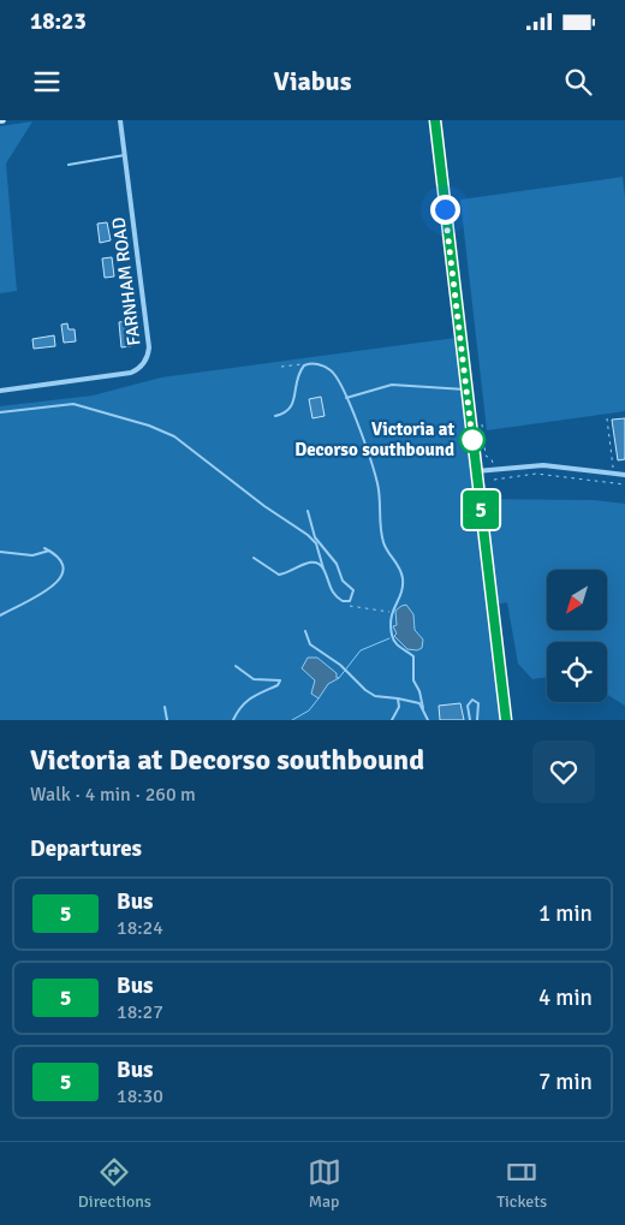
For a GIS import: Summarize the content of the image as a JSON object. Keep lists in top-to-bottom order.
{
  "streets": {
    "street": ["FARNHAM ROAD"]
  },
  "places": ["Victoria at Decorso southbound"],
  "lines": ["bus line 5"],
  "north": "bottom left",
  "page": {
    "status": "18:23",
    "header": "Viabus",
    "on_map": "5",
    "heading": [
      ["Victoria at Decorso southbound", "Walk · 4 min · 260 m"],
      "Departures"
    ],
    "list": [
      {
        "mark": "5",
        "name": "Bus",
        "note": "18:24",
        "value": "1 min"
      },
      {
        "mark": "5",
        "name": "Bus",
        "note": "18:27",
        "value": "4 min"
      },
      {
        "mark": "5",
        "name": "Bus",
        "note": "18:30",
        "value": "7 min"
      }
    ],
    "tabs": ["Directions", "Map", "Tickets"]
  }
}
